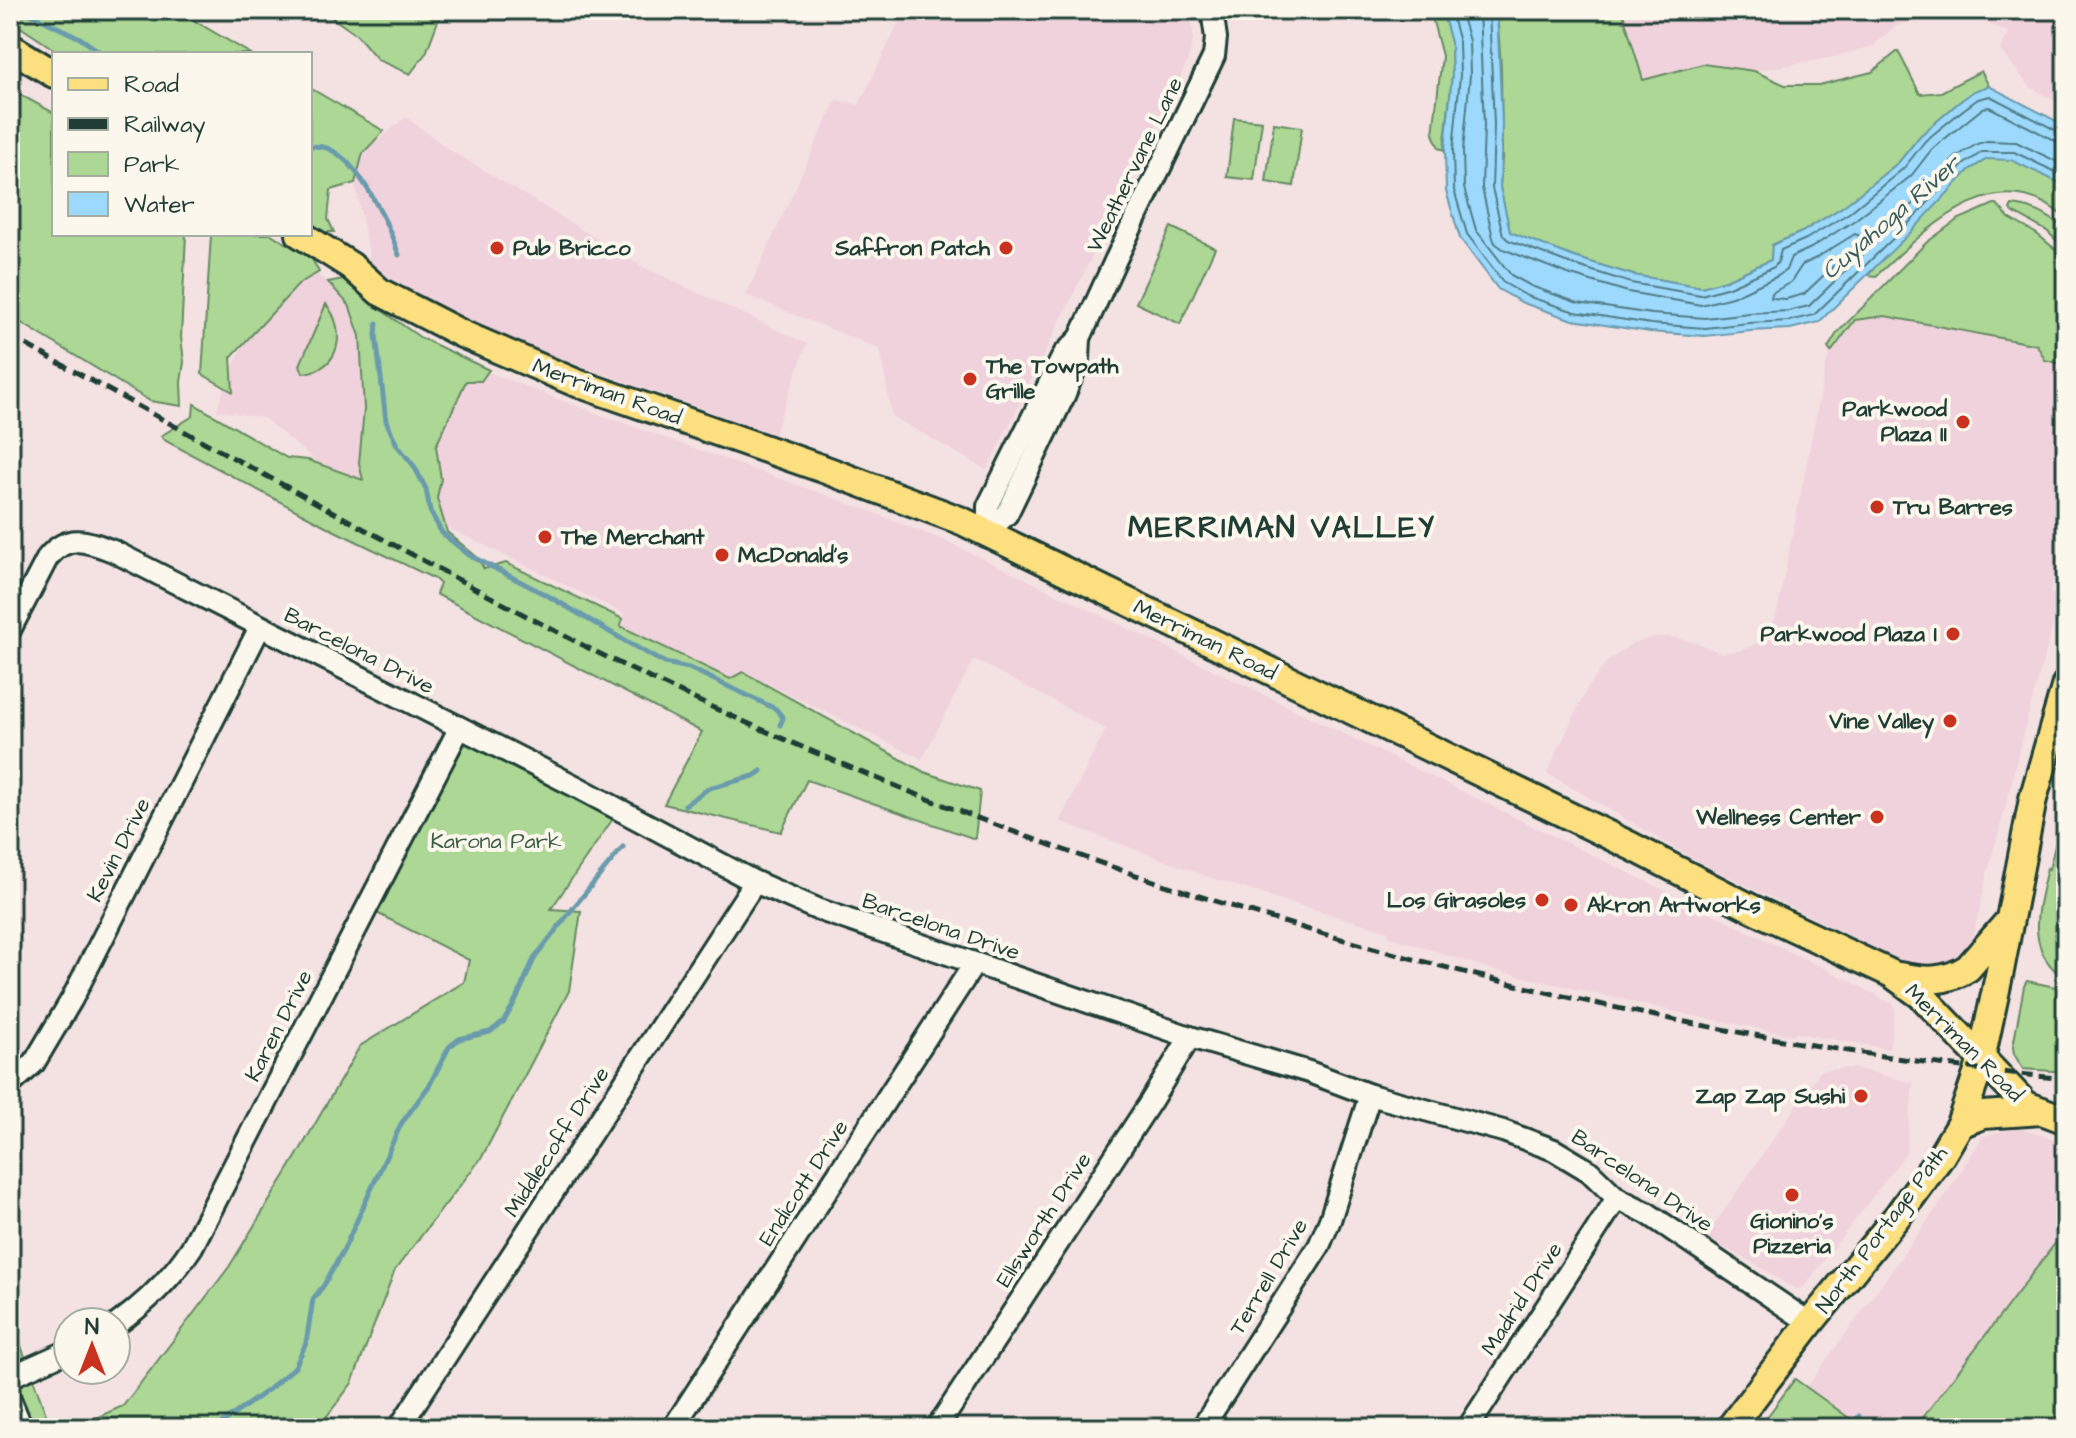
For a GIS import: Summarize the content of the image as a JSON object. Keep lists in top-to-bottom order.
{
  "streets": {
    "main road": ["Merriman Road", "North Portage Path"],
    "street": [
      "Weathervane Lane",
      "Barcelona Drive",
      "Kevin Drive",
      "Karen Drive",
      "Middlecoff Drive",
      "Endicott Drive",
      "Ellsworth Drive",
      "Terrell Drive",
      "Madrid Drive"
    ]
  },
  "crossings": [
    ["Weathervane Lane", "Merriman Road"],
    ["Merriman Road", "North Portage Path"],
    ["Barcelona Drive", "Kevin Drive"],
    ["Barcelona Drive", "Karen Drive"],
    ["Barcelona Drive", "Middlecoff Drive"],
    ["Barcelona Drive", "Endicott Drive"],
    ["Barcelona Drive", "Ellsworth Drive"],
    ["Barcelona Drive", "North Portage Path"],
    ["Barcelona Drive", "Terrell Drive"],
    ["Barcelona Drive", "Madrid Drive"]
  ],
  "districts": ["MERRIMAN VALLEY"],
  "water": ["Cuyahoga River"],
  "parks": ["Karona Park"],
  "places": [
    "Pub Bricco",
    "Saffron Patch",
    "The Towpath Grille",
    "Parkwood Plaza II",
    "Tru Barres",
    "The Merchant",
    "McDonald's",
    "Parkwood Plaza I",
    "Vine Valley",
    "Wellness Center",
    "Los Girasoles",
    "Akron Artworks",
    "Zap Zap Sushi",
    "Gionino's Pizzeria"
  ],
  "legend": [
    "Road",
    "Railway",
    "Park",
    "Water"
  ],
  "north": "top"
}
